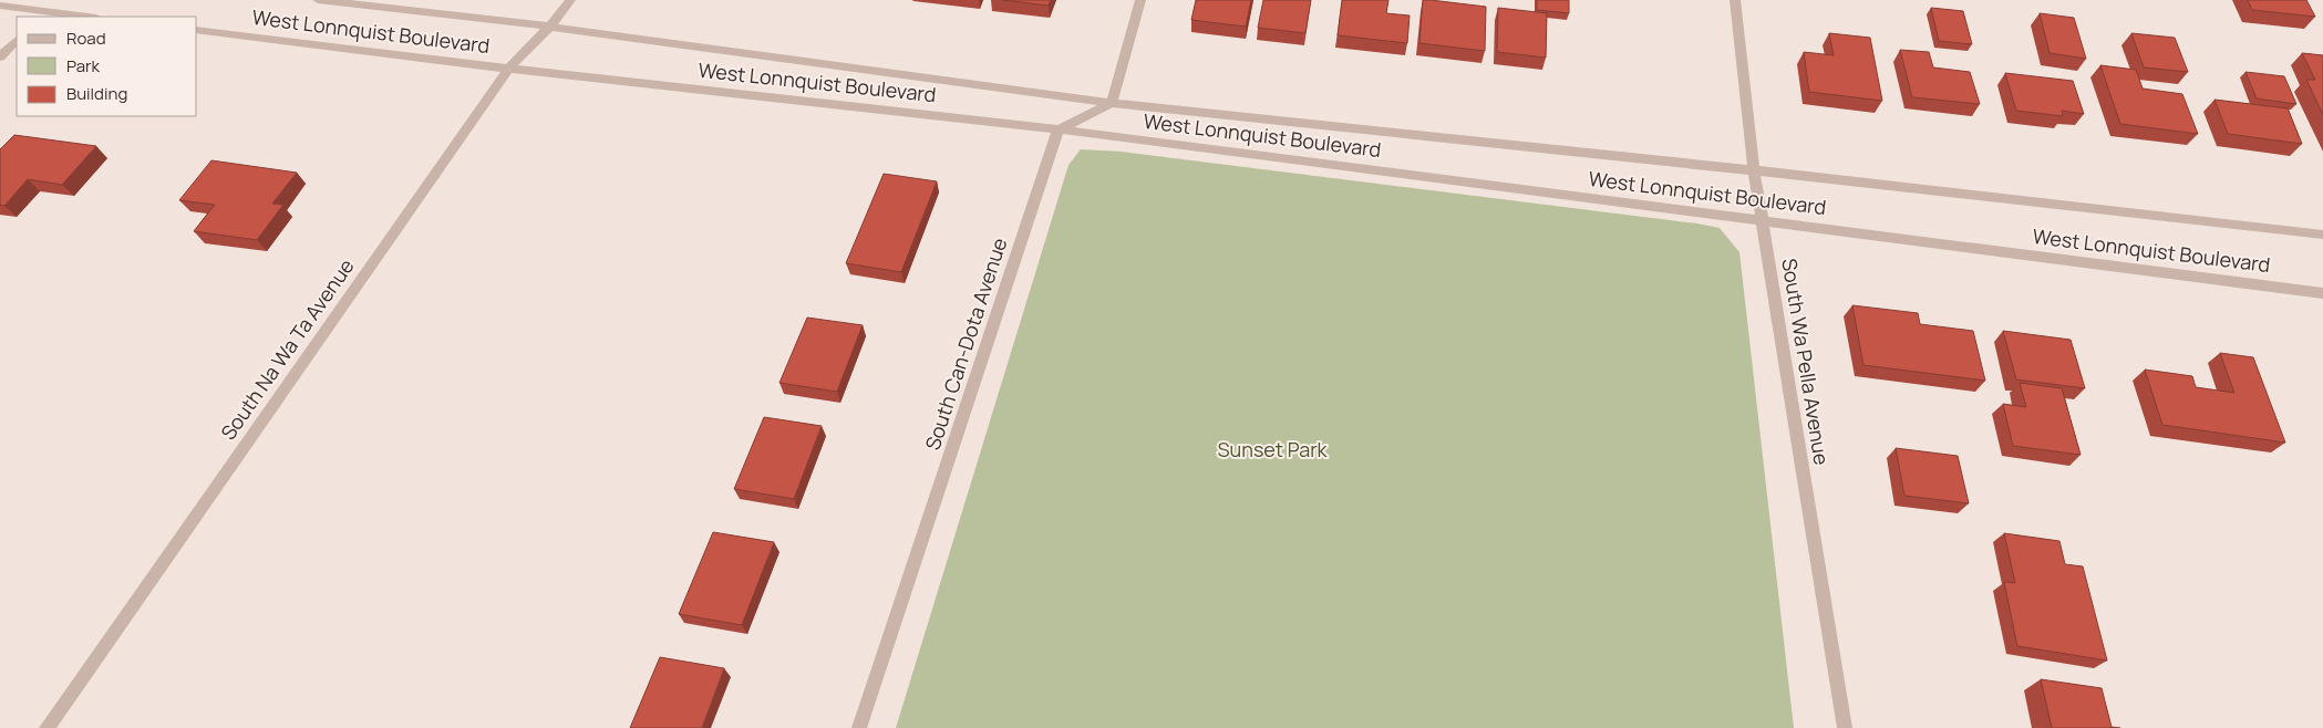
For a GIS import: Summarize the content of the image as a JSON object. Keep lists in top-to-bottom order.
{
  "streets": {
    "street": [
      "West Lonnquist Boulevard",
      "South Can-Dota Avenue",
      "South Na Wa Ta Avenue",
      "South Wa Pella Avenue"
    ]
  },
  "crossings": [
    ["West Lonnquist Boulevard", "South Can-Dota Avenue"],
    ["West Lonnquist Boulevard", "South Na Wa Ta Avenue"],
    ["West Lonnquist Boulevard", "South Wa Pella Avenue"]
  ],
  "parks": ["Sunset Park"],
  "legend": ["Road", "Park", "Building"]
}
